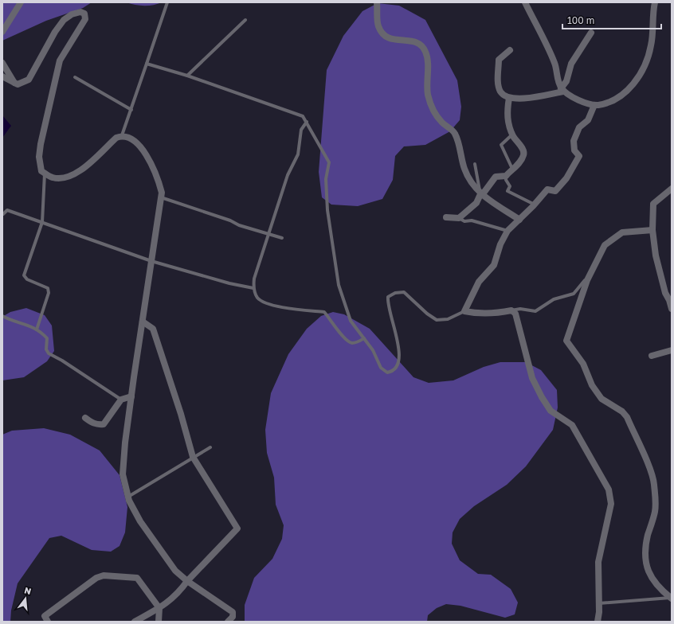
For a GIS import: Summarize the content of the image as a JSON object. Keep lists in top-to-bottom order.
{
  "scale_bar": "100 m",
  "north": "top"
}
